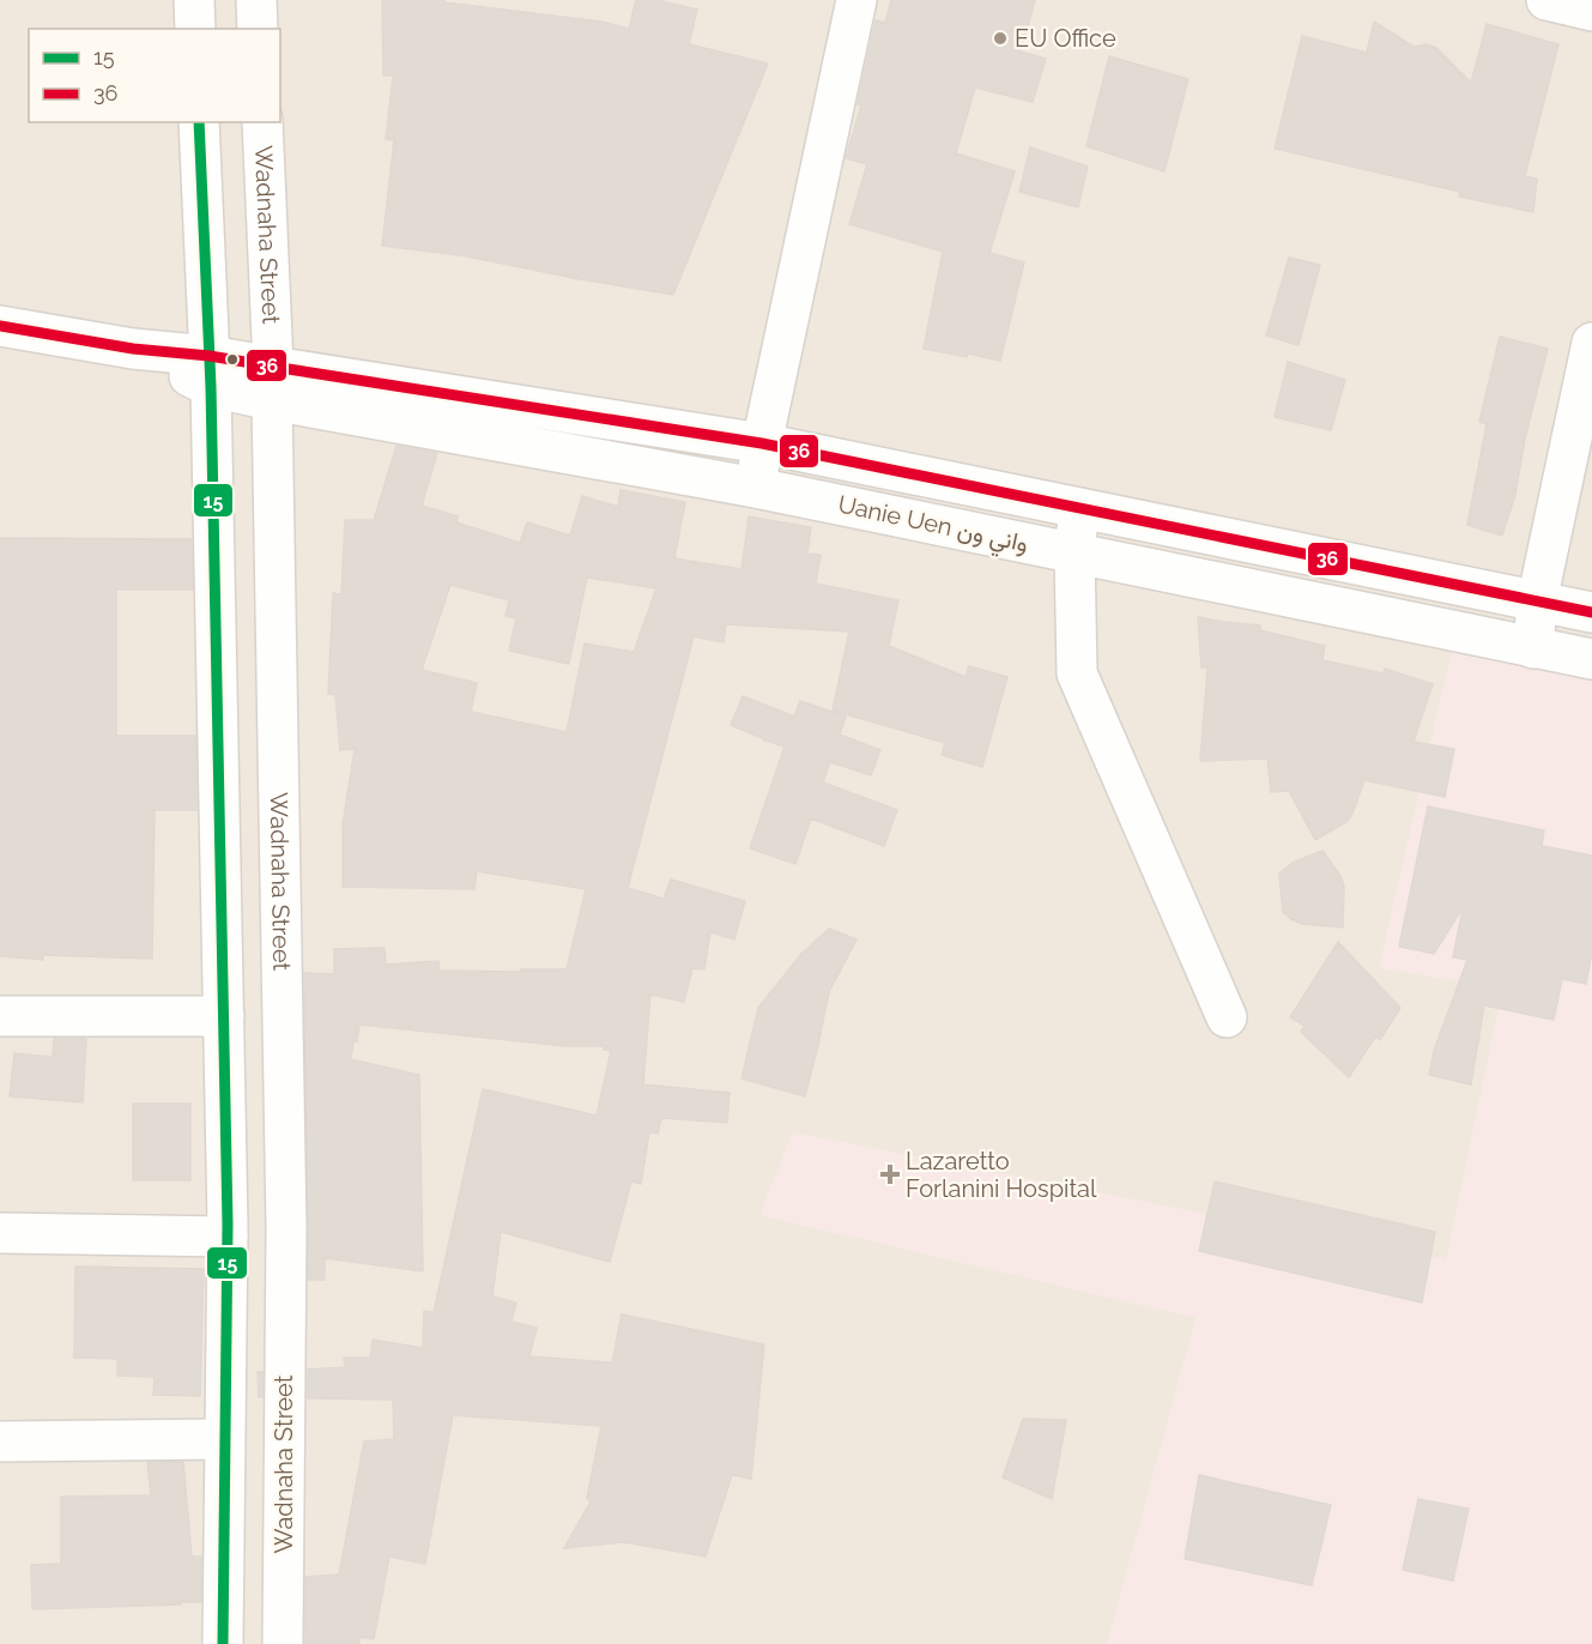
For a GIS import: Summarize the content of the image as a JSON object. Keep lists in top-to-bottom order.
{
  "streets": {
    "street": ["Wadnaha Street", "Uanie Uen واني ون"]
  },
  "crossings": [
    ["Wadnaha Street", "Uanie Uen واني ون"]
  ],
  "places": {
    "other": ["EU Office"],
    "health": ["Lazaretto Forlanini Hospital"]
  },
  "lines": ["transit line 15", "transit line 36"],
  "legend": ["15", "36"]
}
